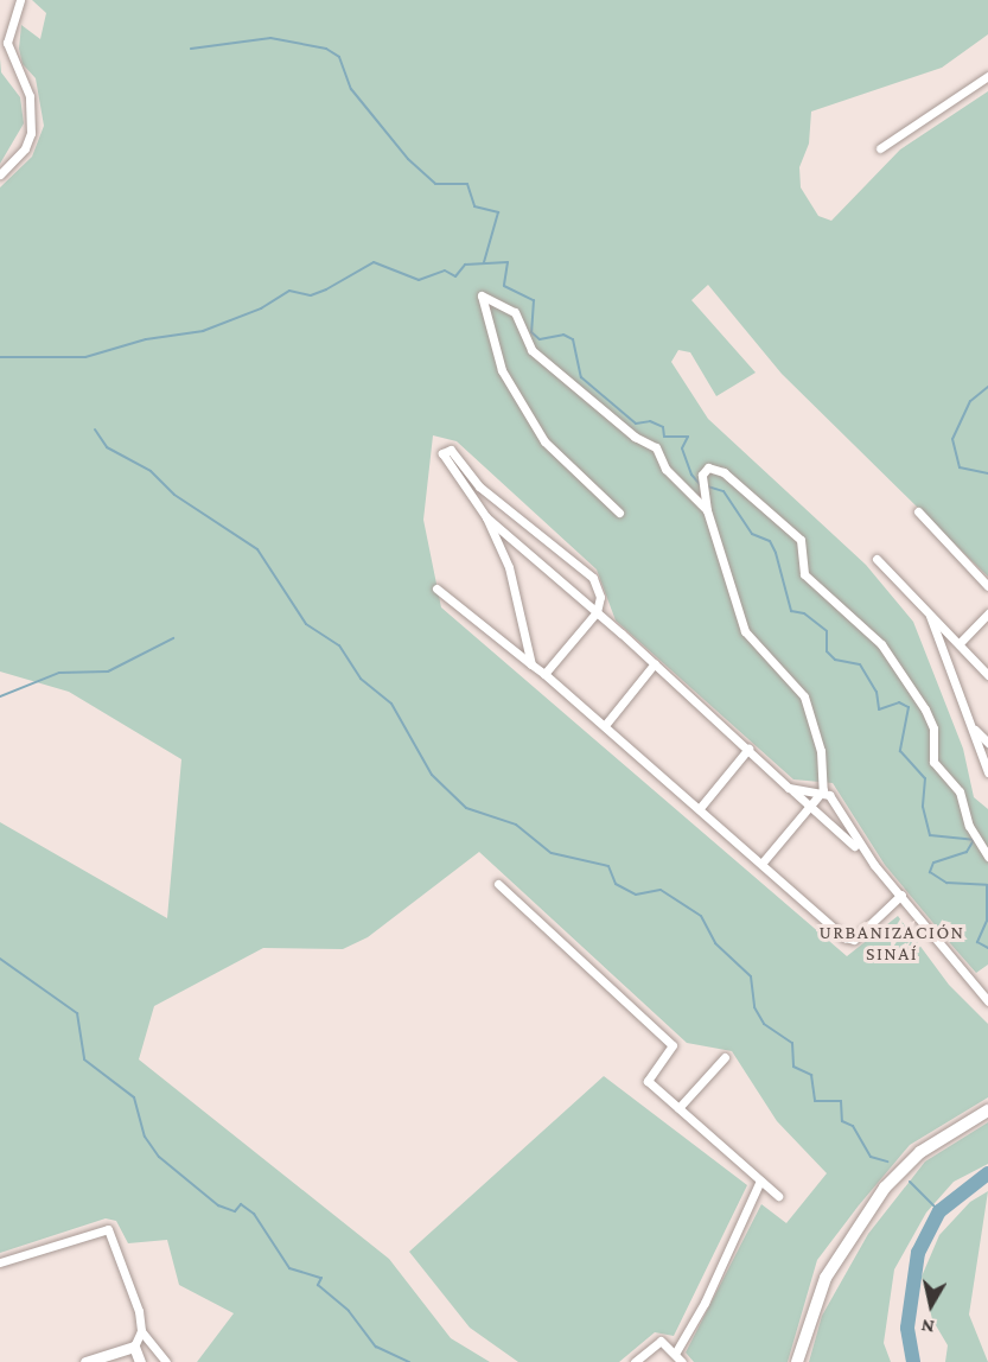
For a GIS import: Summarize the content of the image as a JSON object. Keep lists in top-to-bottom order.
{
  "districts": ["URBANIZACIÓN SINAÍ"],
  "north": "bottom"
}
